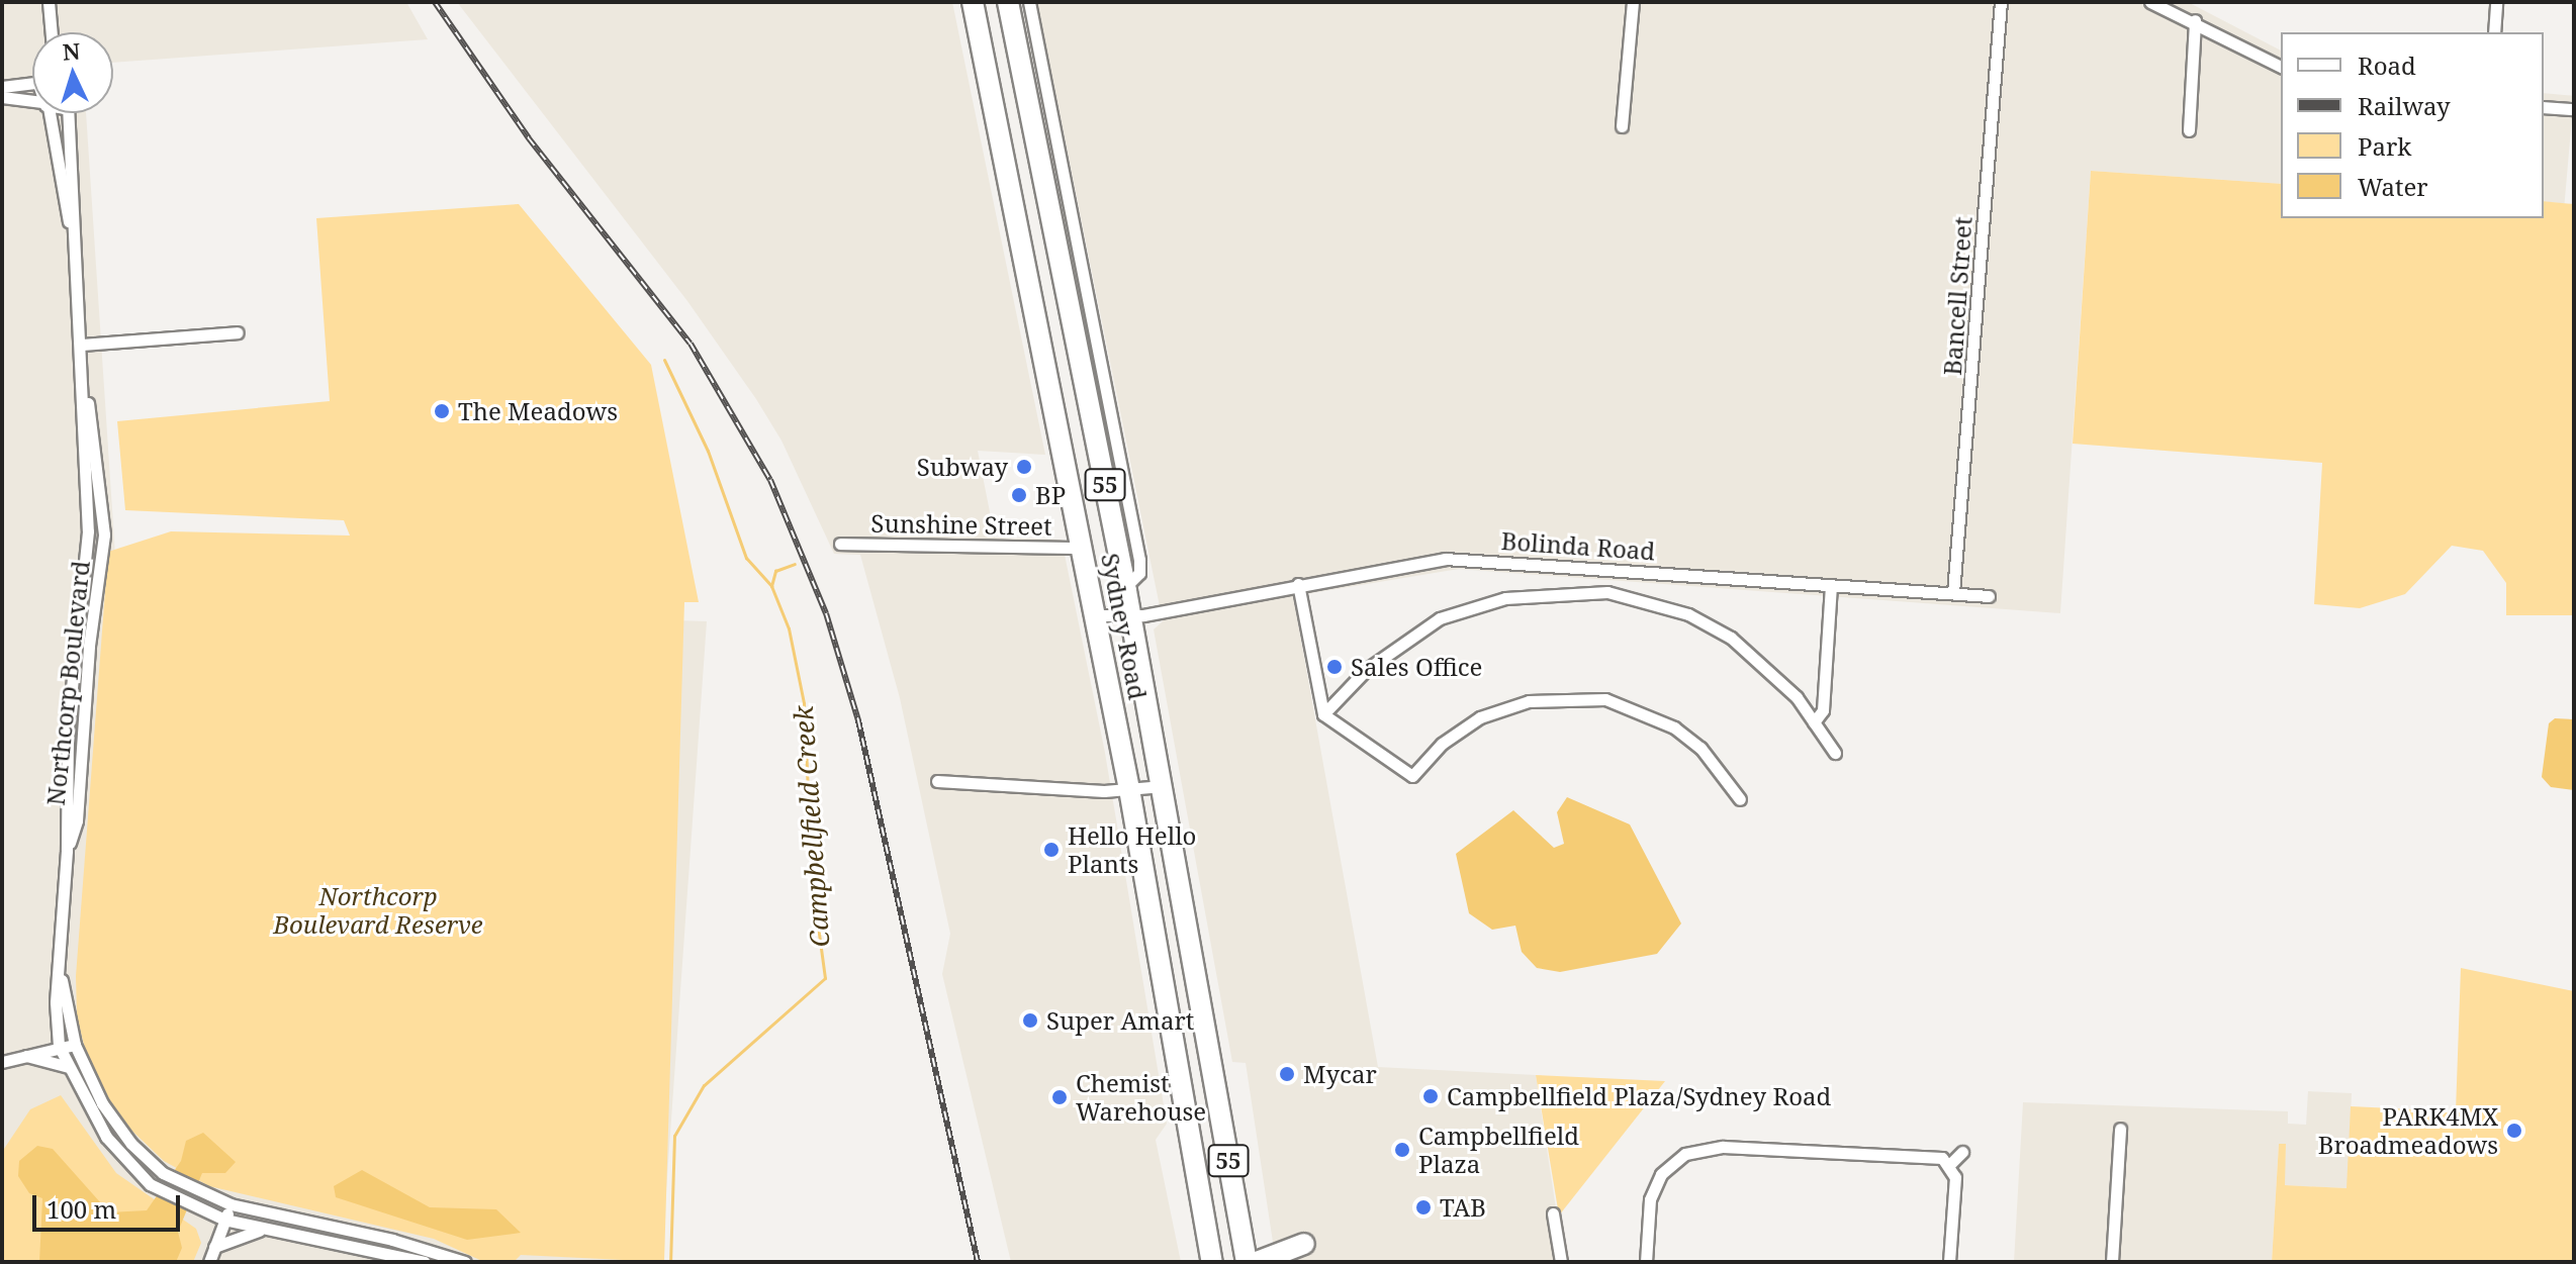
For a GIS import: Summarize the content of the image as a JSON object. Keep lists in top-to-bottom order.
{
  "streets": {
    "highway": ["55", "Sydney Road"],
    "street": [
      "Bancell Street",
      "Sunshine Street",
      "Bolinda Road",
      "Northcorp Boulevard"
    ]
  },
  "crossings": [
    ["Bancell Street", "Bolinda Road"],
    ["Sunshine Street", "Sydney Road"],
    ["Bolinda Road", "Sydney Road"]
  ],
  "water": ["Campbellfield Creek"],
  "parks": ["Northcorp Boulevard Reserve"],
  "places": [
    "The Meadows",
    "Subway",
    "BP",
    "Sales Office",
    "Hello Hello Plants",
    "Super Amart",
    "Mycar",
    "Campbellfield Plaza/Sydney Road",
    "Chemist Warehouse",
    "PARK4MX Broadmeadows",
    "Campbellfield Plaza",
    "TAB"
  ],
  "legend": [
    "Road",
    "Railway",
    "Park",
    "Water"
  ],
  "scale_bar": "100 m",
  "north": "top"
}
